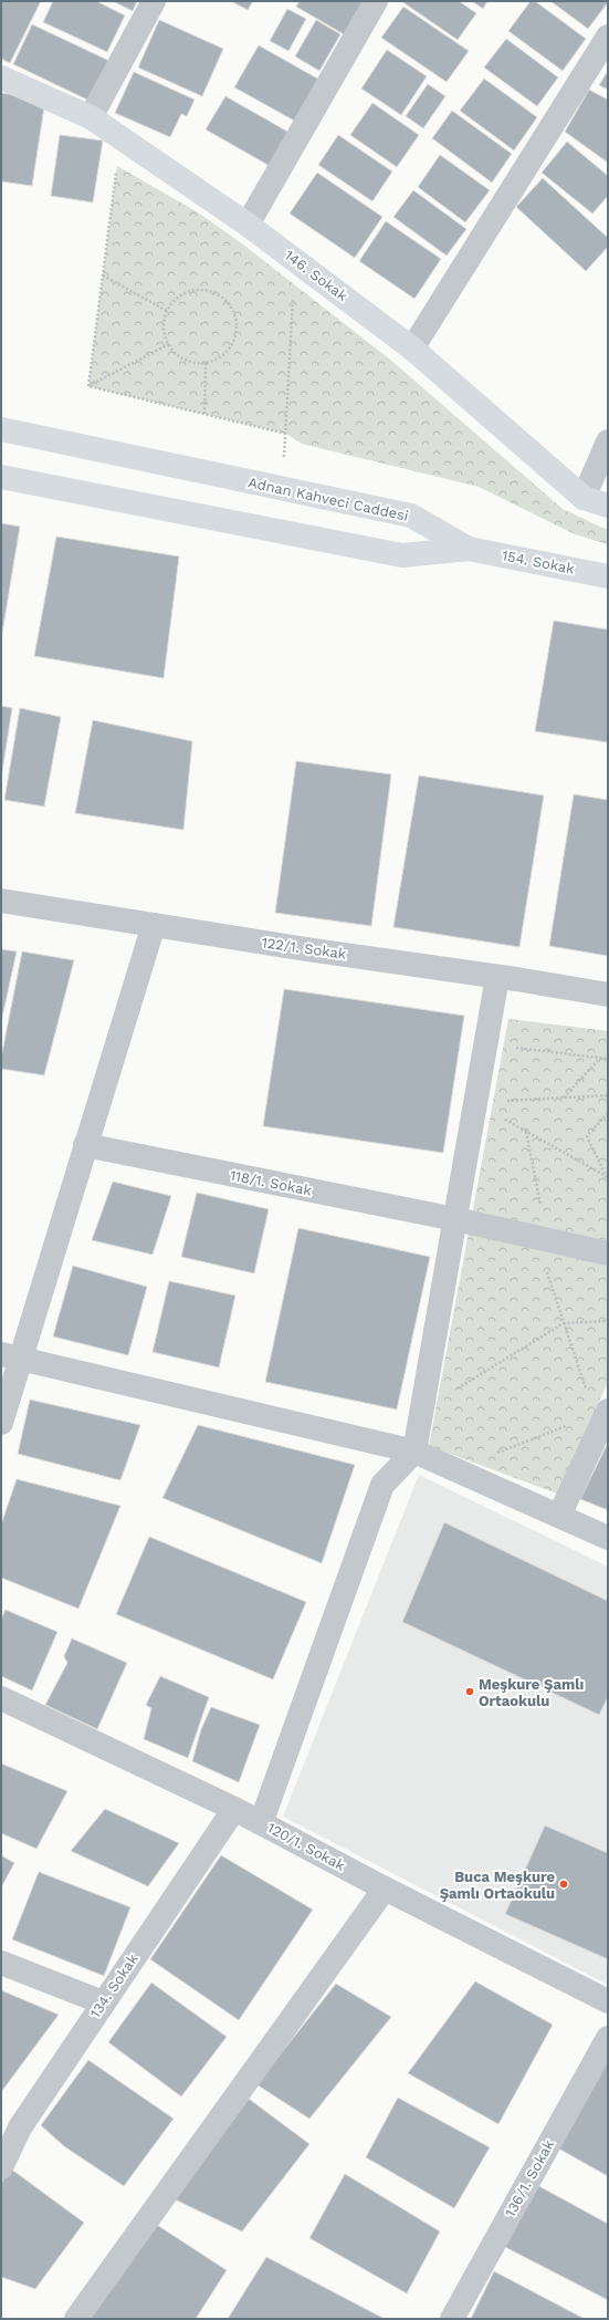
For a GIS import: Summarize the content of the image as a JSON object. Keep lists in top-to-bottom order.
{
  "streets": {
    "main road": ["146. Sokak", "Adnan Kahveci Caddesi", "154. Sokak"],
    "street": [
      "122/1. Sokak",
      "118/1. Sokak",
      "120/1. Sokak",
      "134. Sokak",
      "136/1. Sokak"
    ]
  },
  "crossings": [
    ["Adnan Kahveci Caddesi", "154. Sokak"],
    ["120/1. Sokak", "134. Sokak"]
  ],
  "places": ["Meşkure Şamlı Ortaokulu", "Buca Meşkure Şamlı Ortaokulu"]
}
